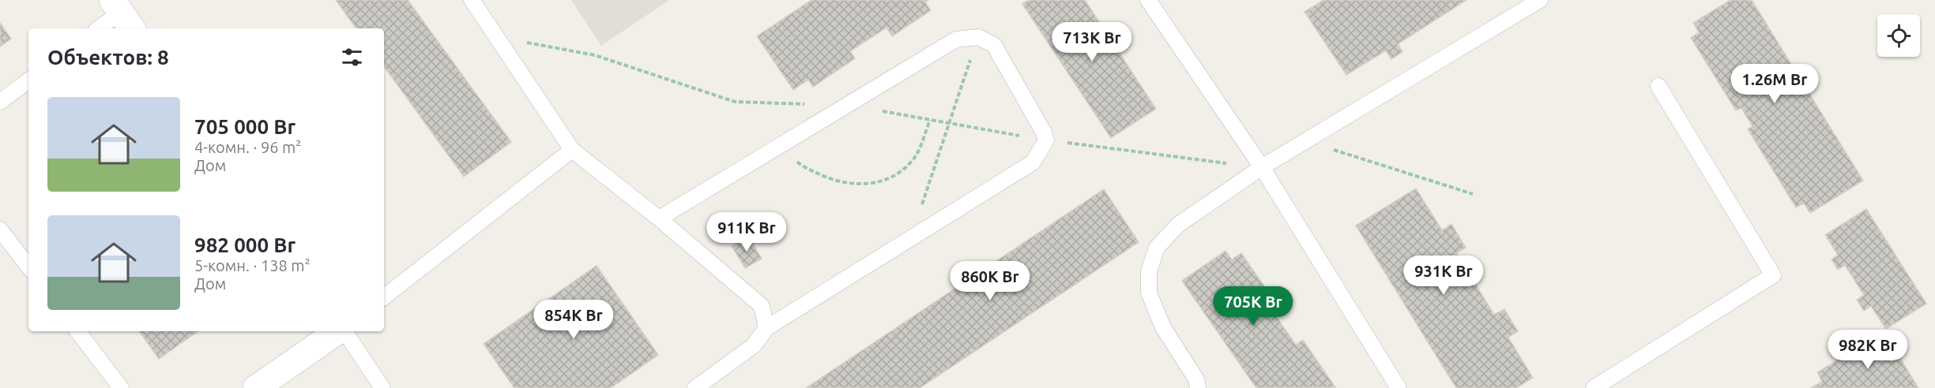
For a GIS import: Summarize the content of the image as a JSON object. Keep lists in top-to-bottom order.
{
  "page": {
    "price": [
      "713K Br",
      "1.26M Br",
      "911K Br",
      "931K Br",
      "860K Br",
      "705K Br",
      "854K Br",
      "982K Br"
    ],
    "heading": "Объектов: 8",
    "list": [
      {
        "name": "705 000 Br",
        "note": "4-комн. · 96 m² · Дом"
      },
      {
        "name": "982 000 Br",
        "note": "5-комн. · 138 m² · Дом"
      }
    ]
  }
}
